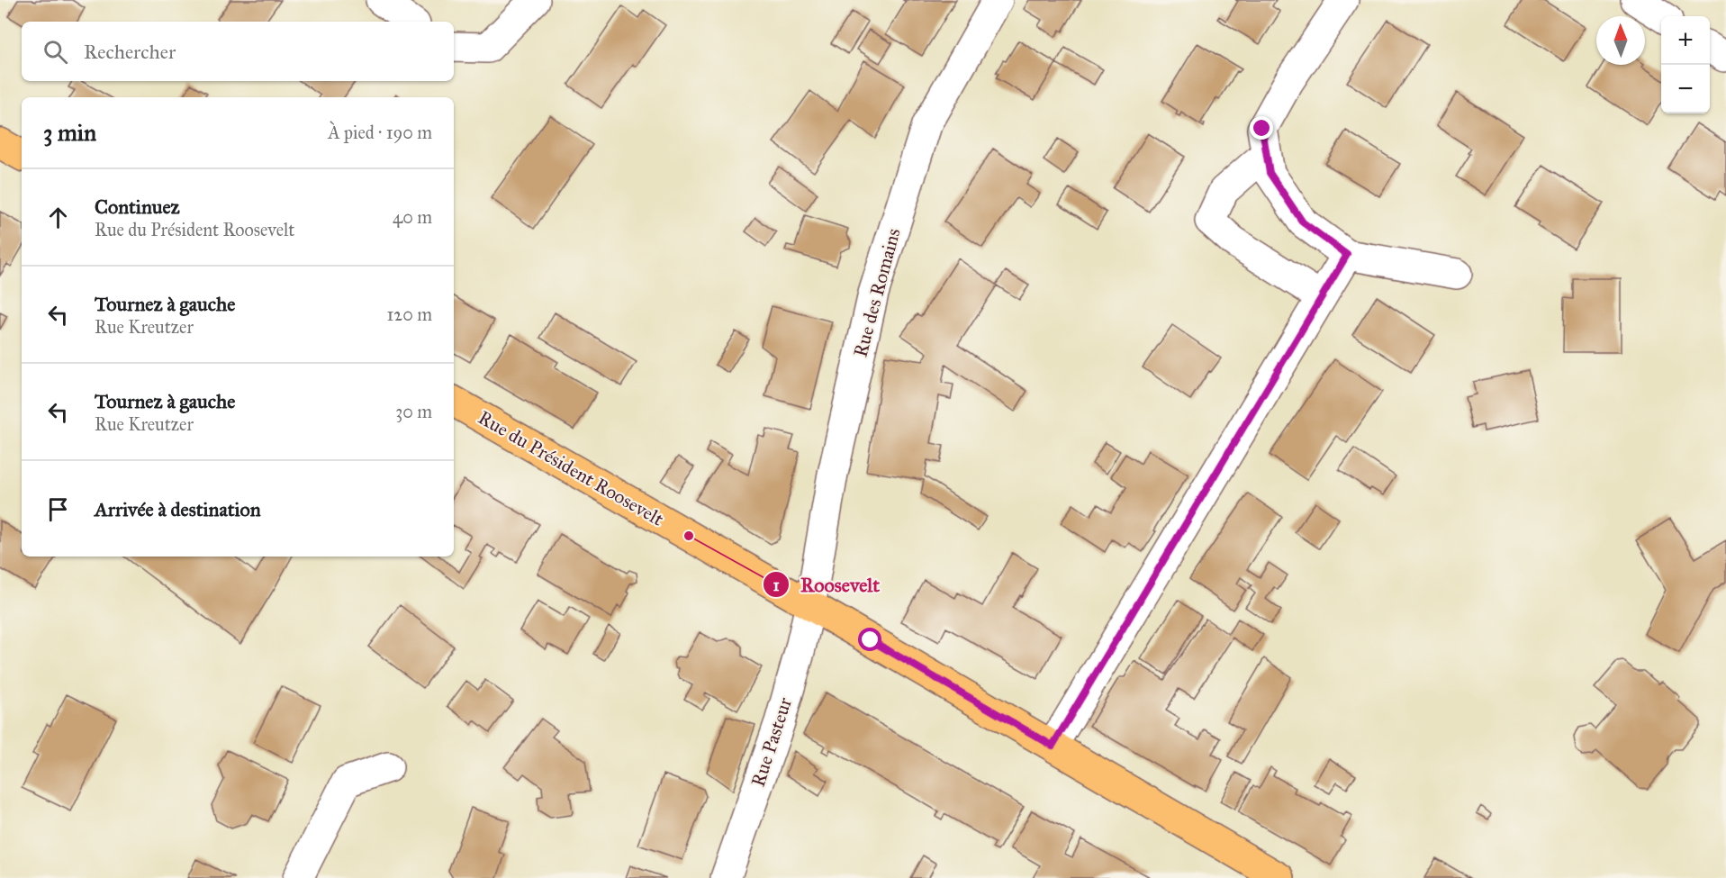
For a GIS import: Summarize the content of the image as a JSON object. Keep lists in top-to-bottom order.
{
  "streets": {
    "main road": ["Rue du Président Roosevelt"],
    "street": ["Rue des Romains", "Rue Pasteur"]
  },
  "crossings": [
    ["Rue des Romains", "Rue du Président Roosevelt"],
    ["Rue des Romains", "Rue Pasteur"],
    ["Rue du Président Roosevelt", "Rue Pasteur"]
  ],
  "places": ["Roosevelt"],
  "north": "top",
  "page": {
    "map_buttons": ["+", "−"],
    "search": "Rechercher",
    "heading": ["3 min", "À pied · 190 m"],
    "list": [
      ["Continuez", "Rue du Président Roosevelt", "40 m"],
      ["Tournez à gauche", "Rue Kreutzer", "120 m"],
      ["Tournez à gauche", "Rue Kreutzer", "30 m"],
      "Arrivée à destination"
    ]
  }
}
